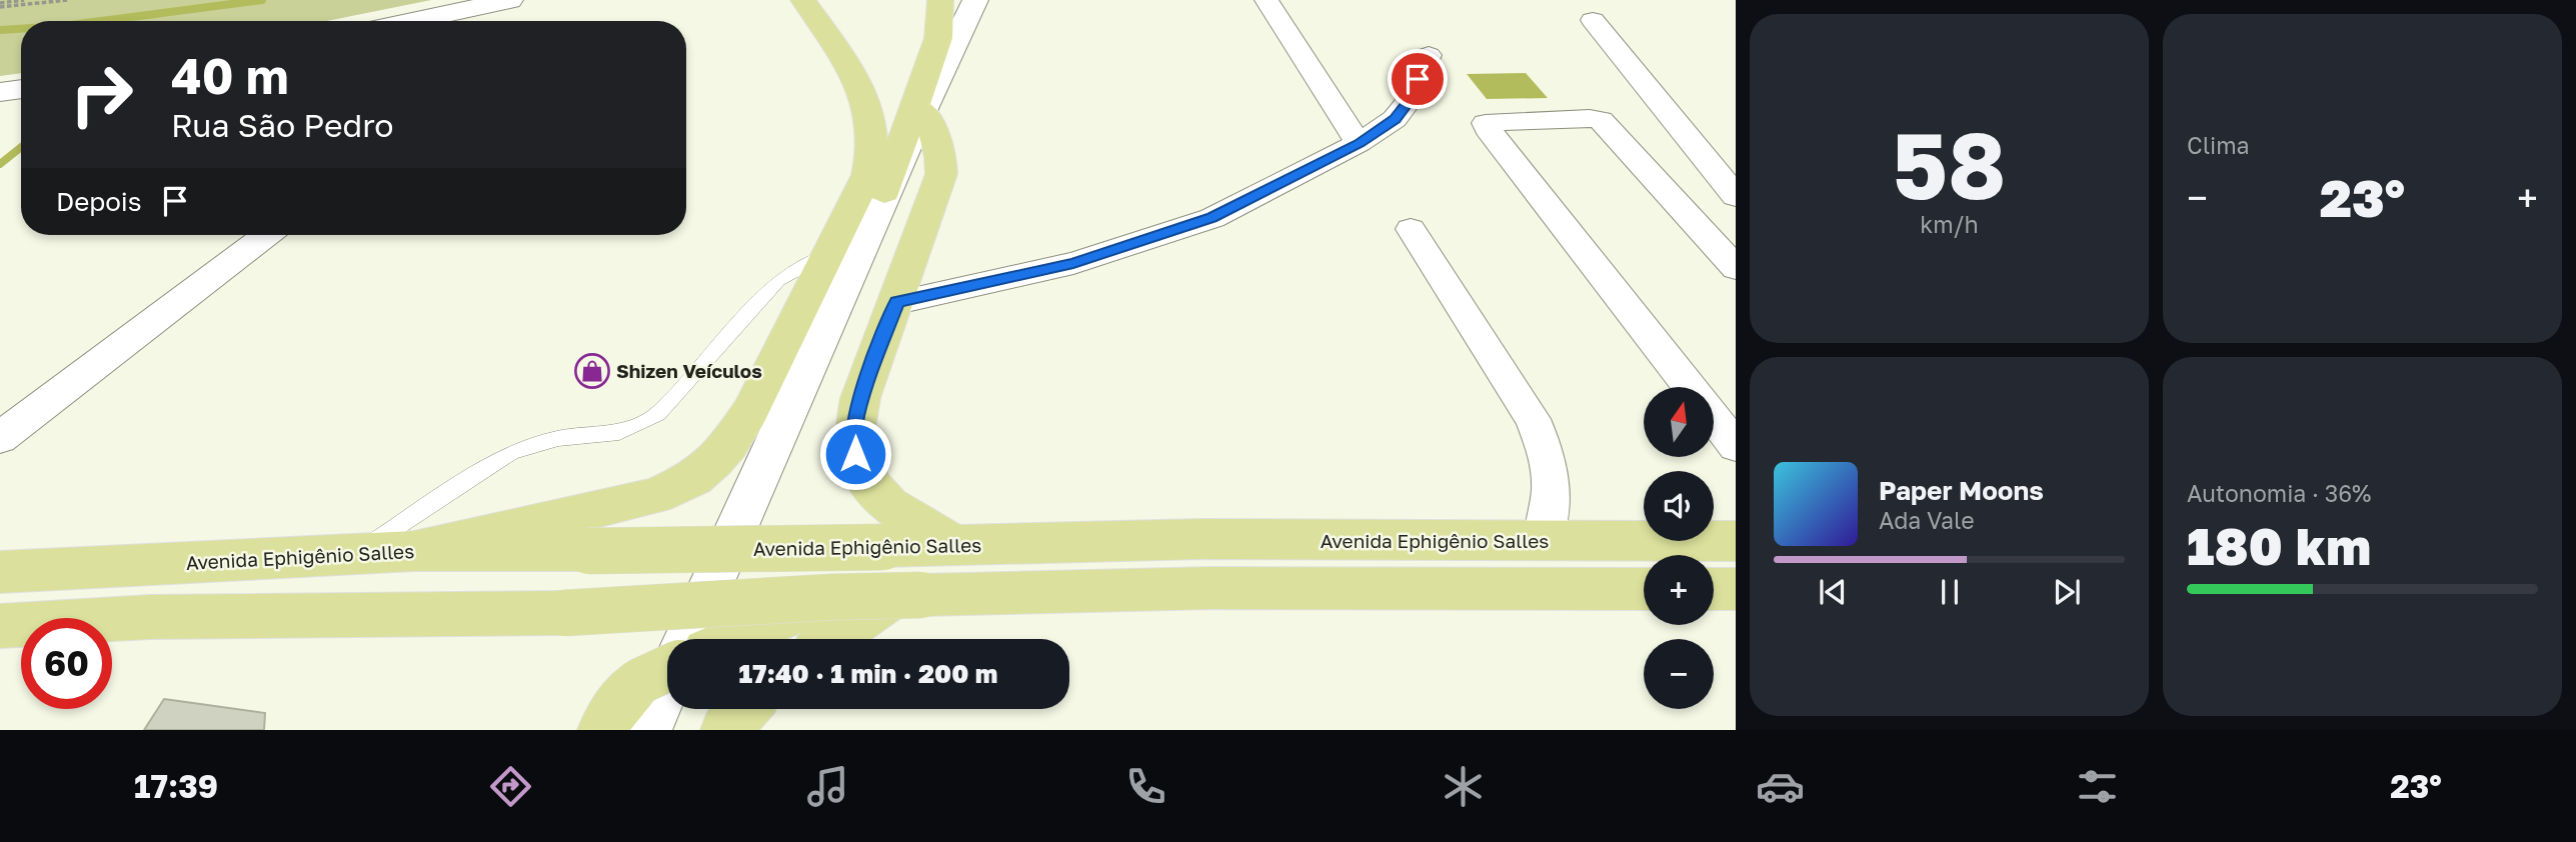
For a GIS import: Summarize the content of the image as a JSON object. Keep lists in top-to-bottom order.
{
  "streets": {
    "main road": ["Avenida Ephigênio Salles"]
  },
  "places": {
    "shop": ["Shizen Veículos"]
  },
  "north": "top",
  "page": {
    "tile": [
      ["58", "km/h"],
      "Clima",
      ["Autonomia · 36%", "180 km"]
    ],
    "turn": ["40 m", "Rua São Pedro"],
    "then": "Depois",
    "heat": ["−", "23°", "+"],
    "map_buttons": ["+", "−"],
    "song": ["Paper Moons", "Ada Vale"],
    "limit": "60",
    "trip": "17:40 · 1 min · 200 m",
    "tabs": ["17:39", "23°"]
  }
}
